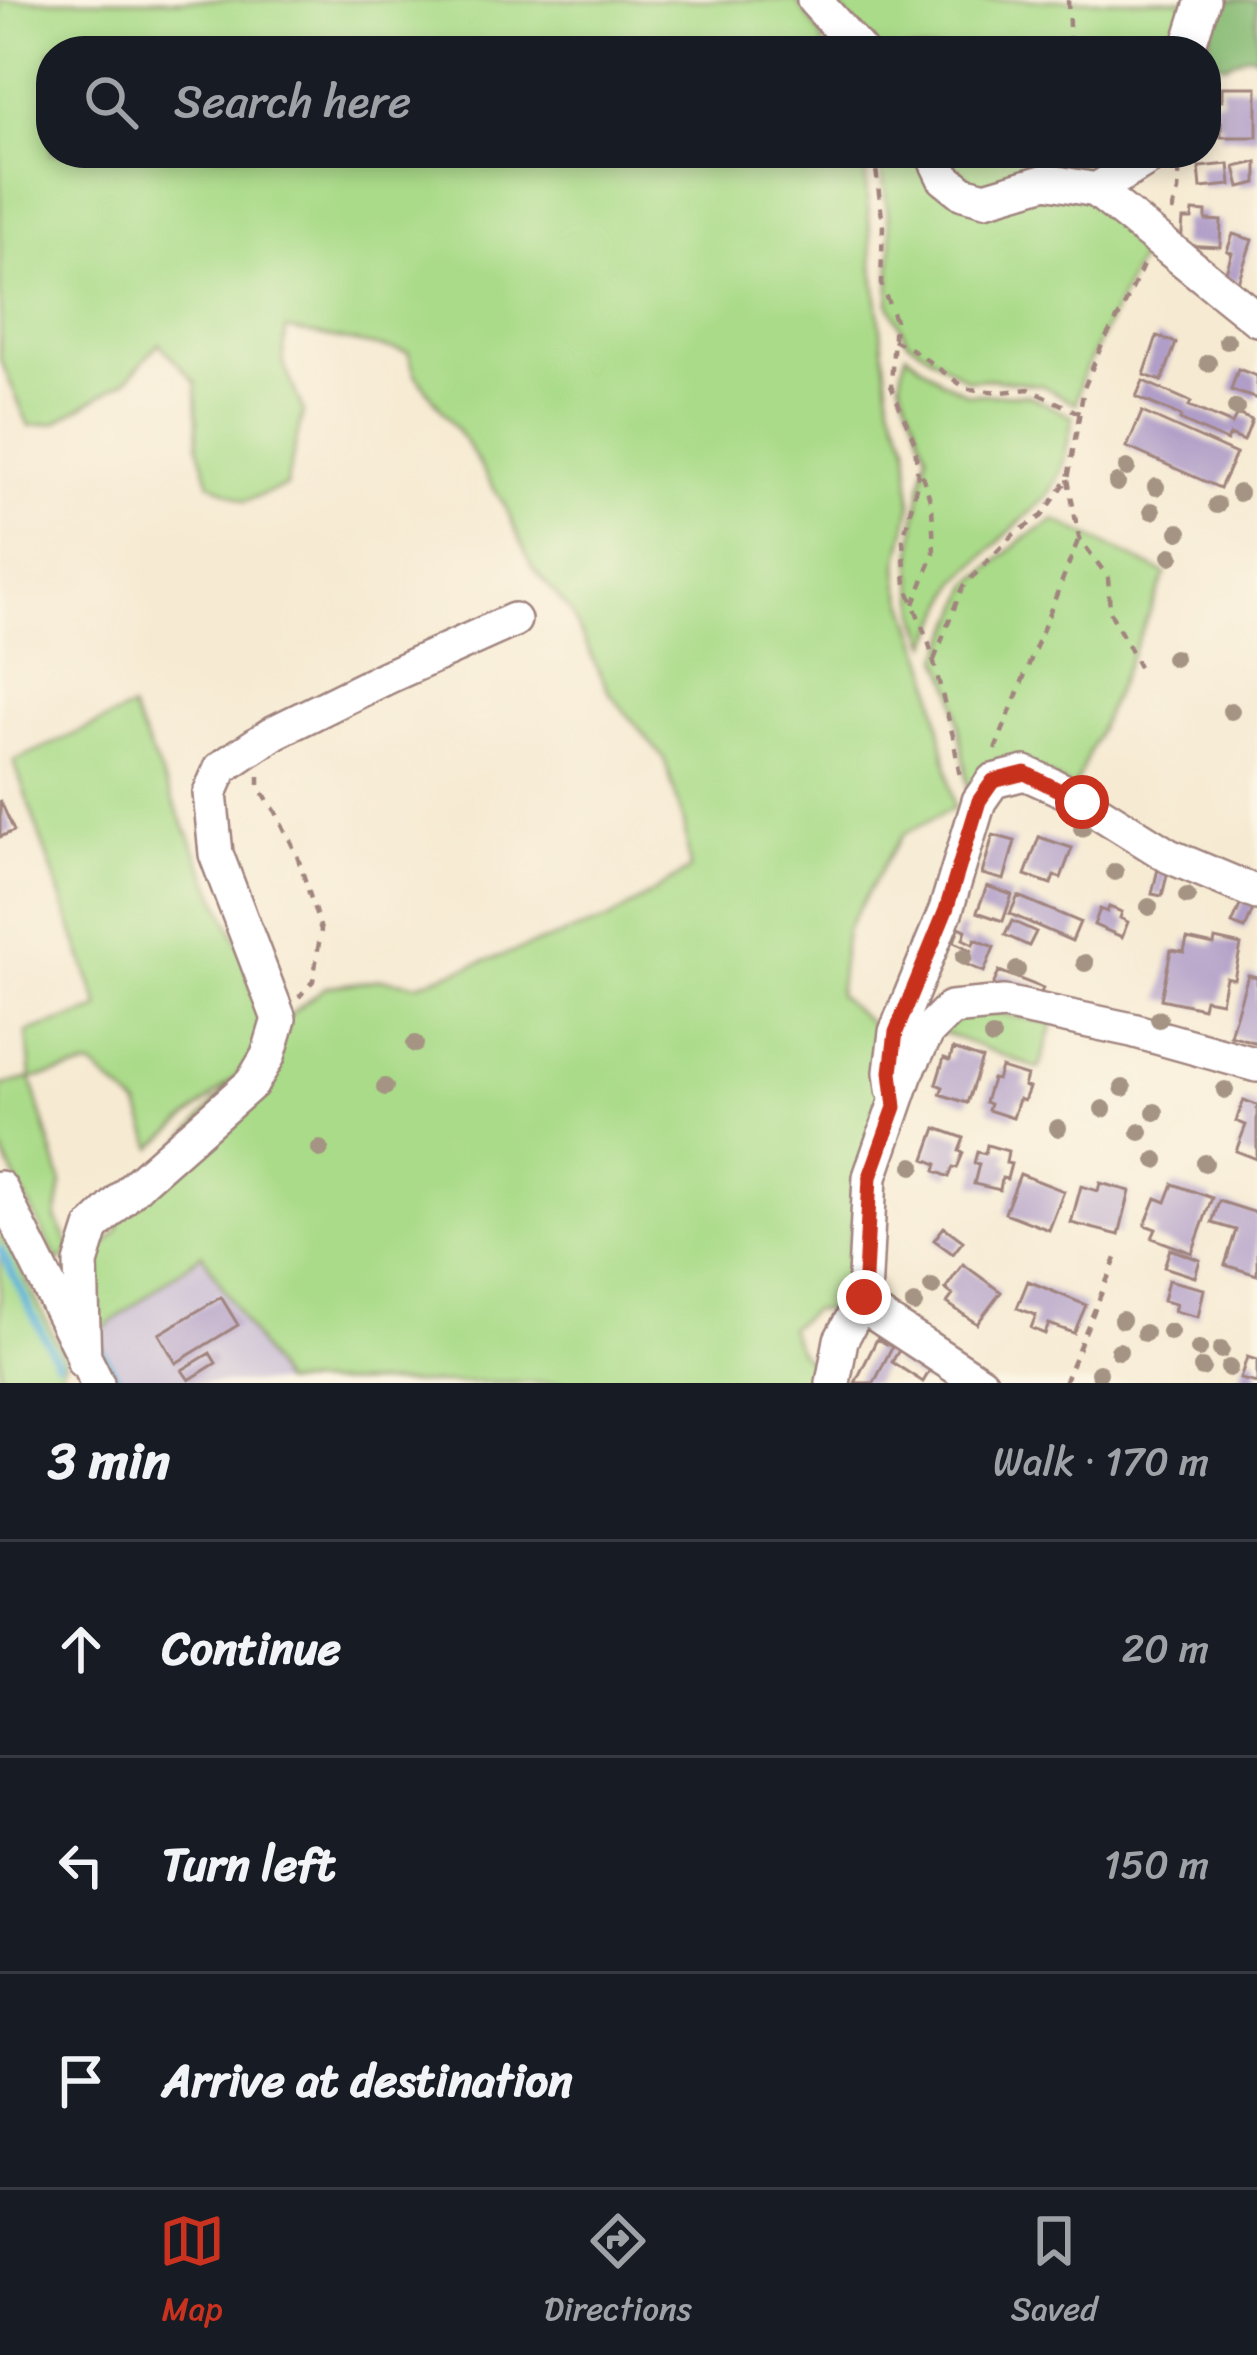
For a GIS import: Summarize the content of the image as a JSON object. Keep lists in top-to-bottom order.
{
  "page": {
    "search": "Search here",
    "heading": ["3 min", "Walk · 170 m"],
    "list": [
      ["Continue", "20 m"],
      ["Turn left", "150 m"],
      "Arrive at destination"
    ],
    "nav": ["Map", "Directions", "Saved"]
  }
}
